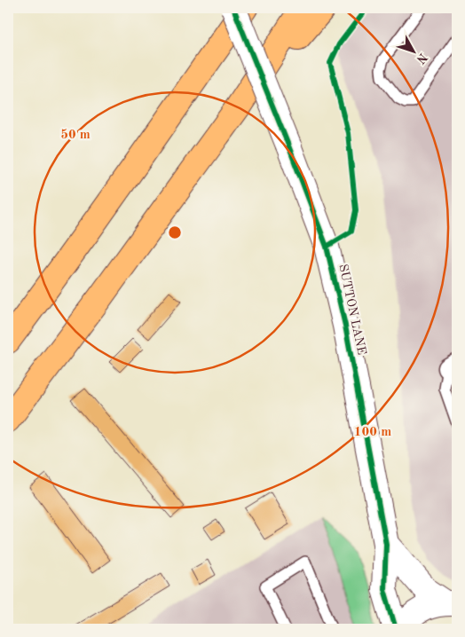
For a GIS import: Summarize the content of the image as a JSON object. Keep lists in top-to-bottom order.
{
  "streets": {
    "street": ["SUTTON LANE"]
  },
  "north": "bottom right",
  "rings": ["50 m", "100 m"]
}
